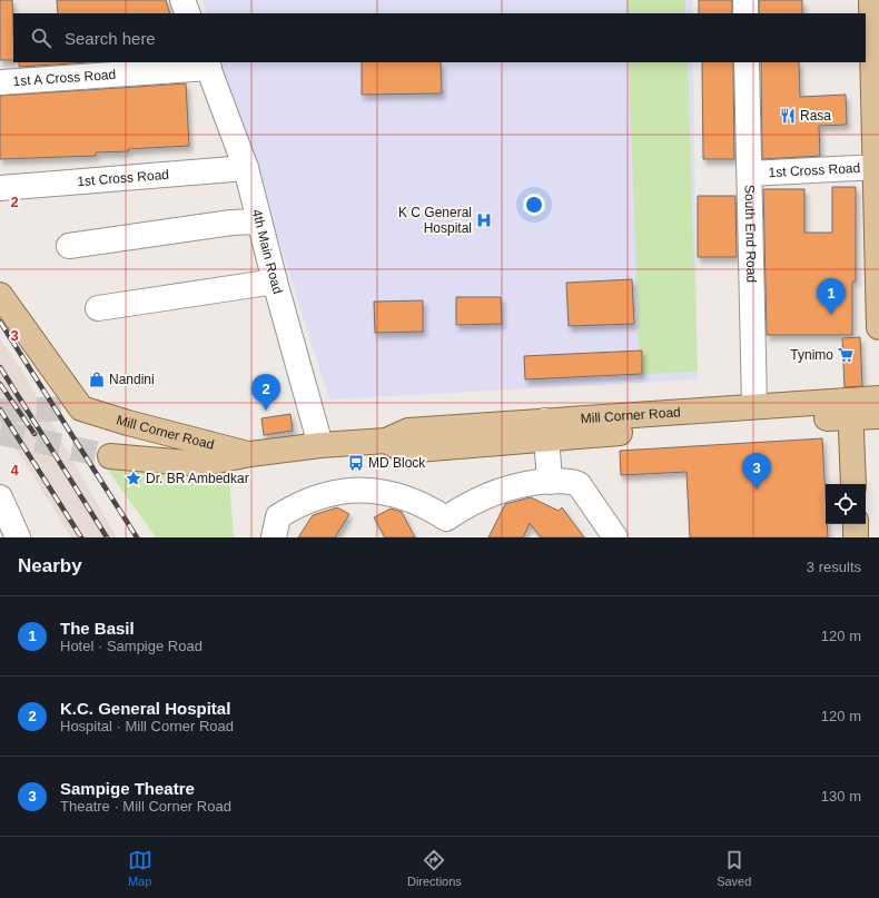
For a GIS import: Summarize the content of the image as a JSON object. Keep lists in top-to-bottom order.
{
  "streets": {
    "main road": ["Mill Corner Road"],
    "street": [
      "1st A Cross Road",
      "1st Cross Road",
      "South End Road",
      "4th Main Road"
    ]
  },
  "crossings": [
    ["1st A Cross Road", "4th Main Road"],
    ["1st Cross Road", "South End Road"],
    ["1st Cross Road", "4th Main Road"],
    ["South End Road", "Mill Corner Road"],
    ["4th Main Road", "Mill Corner Road"]
  ],
  "places": {
    "restaurant": ["Rasa"],
    "hospital": ["K C General Hospital"],
    "supermarket": ["Tynimo"],
    "shop": ["Nandini"],
    "bus stop": ["MD Block"],
    "place": ["Dr. BR Ambedkar"]
  },
  "page": {
    "search": "Search here",
    "pins": ["1", "2", "3"],
    "heading": ["Nearby", "3 results"],
    "list": [
      {
        "mark": "1",
        "name": "The Basil",
        "note": "Hotel · Sampige Road",
        "value": "120 m"
      },
      {
        "mark": "2",
        "name": "K.C. General Hospital",
        "note": "Hospital · Mill Corner Road",
        "value": "120 m"
      },
      {
        "mark": "3",
        "name": "Sampige Theatre",
        "note": "Theatre · Mill Corner Road",
        "value": "130 m"
      }
    ],
    "nav": ["Map", "Directions", "Saved"]
  },
  "grid": {
    "rows": ["2", "3", "4"]
  }
}
